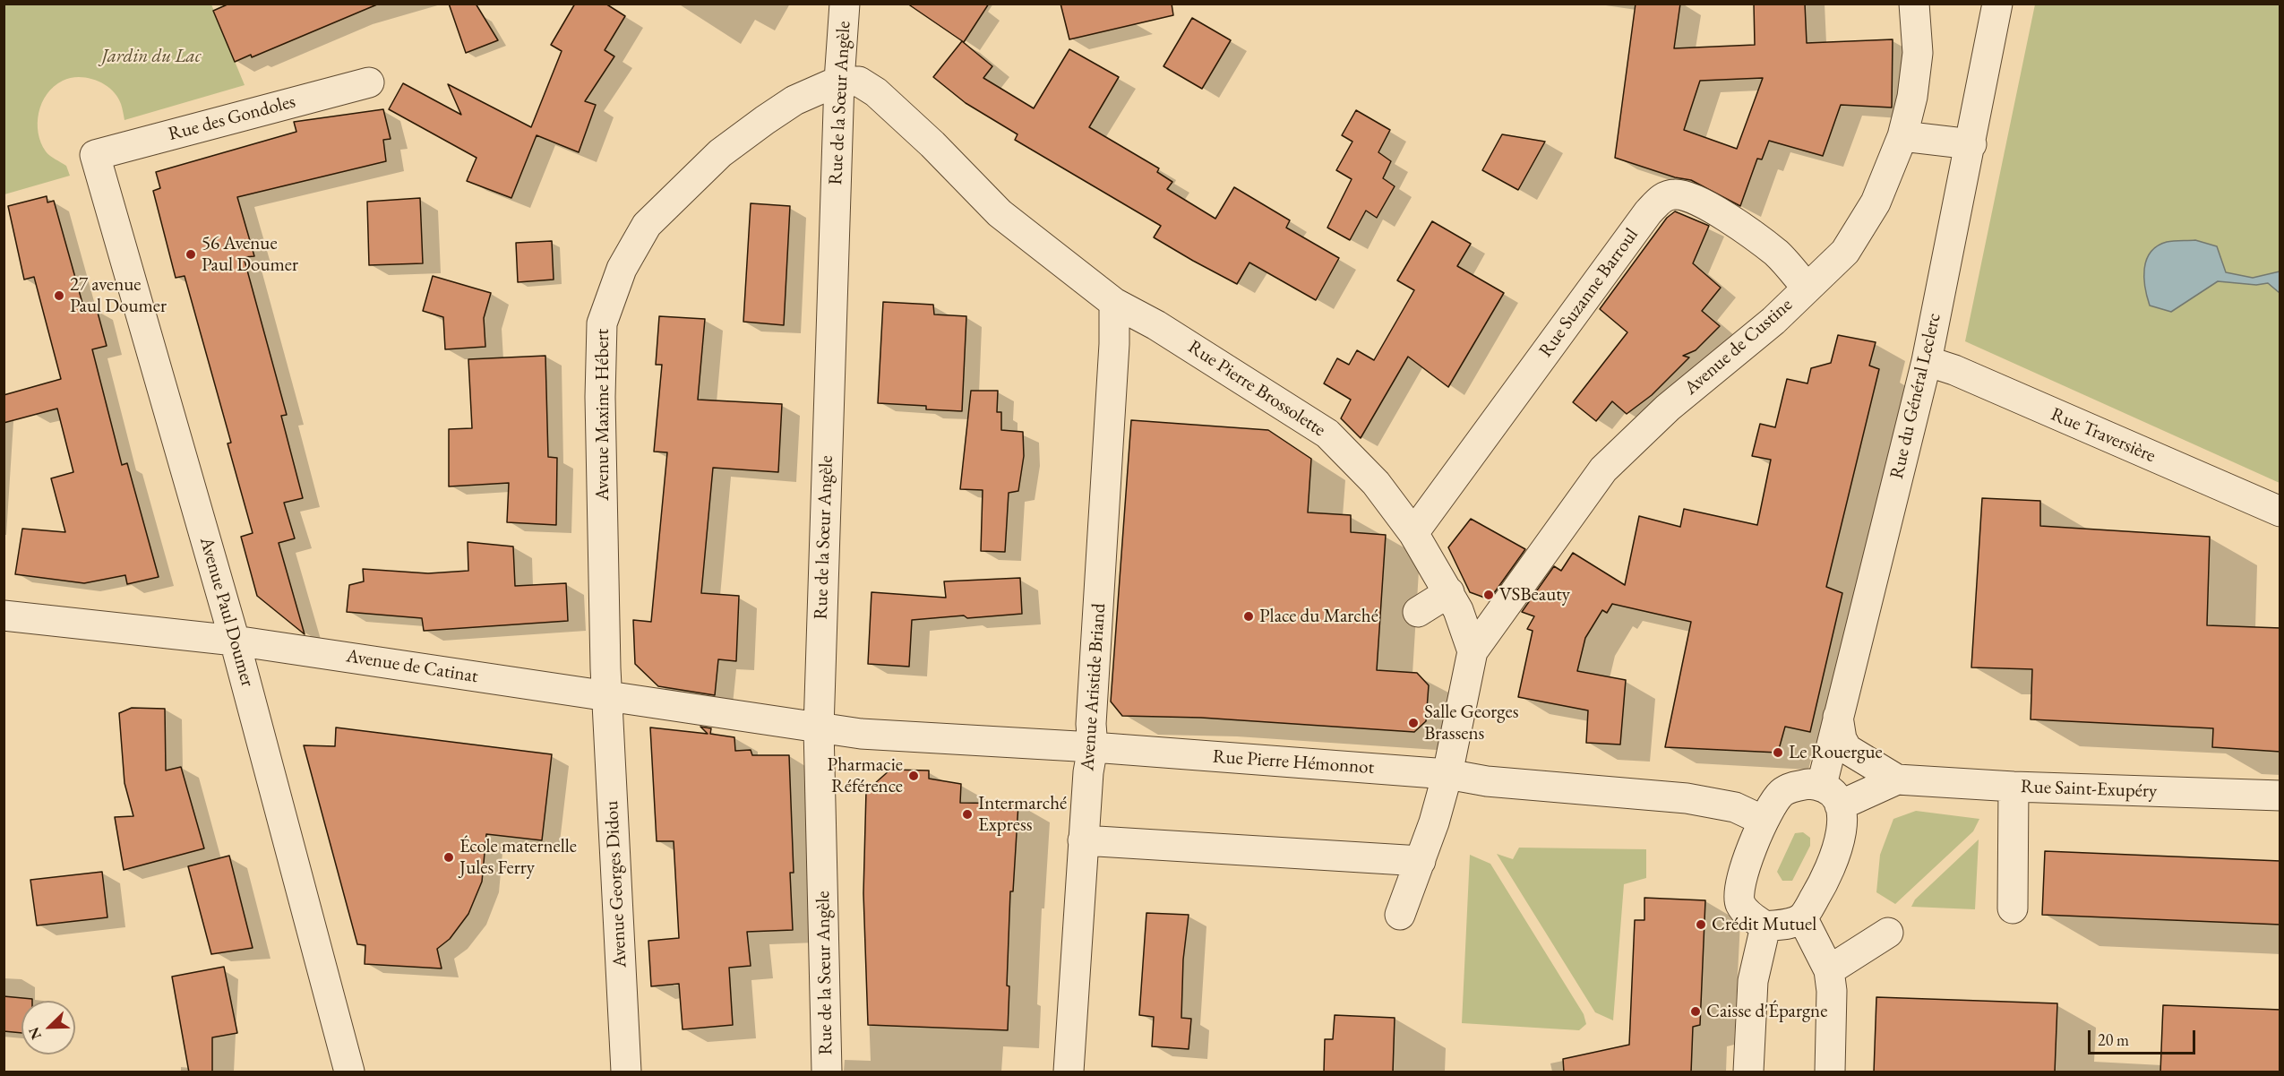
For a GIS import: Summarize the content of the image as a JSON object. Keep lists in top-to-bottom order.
{
  "streets": {
    "street": [
      "Rue de la Sœur Angèle",
      "Rue des Gondoles",
      "Rue Suzanne Barroul",
      "Avenue de Custine",
      "Rue Pierre Brossolette",
      "Rue du Général Leclerc",
      "Avenue Maxime Hébert",
      "Rue Traversière",
      "Avenue Paul Doumer",
      "Avenue de Catinat",
      "Avenue Aristide Briand",
      "Rue Pierre Hémonnot",
      "Rue Saint-Exupéry",
      "Avenue Georges Didou"
    ]
  },
  "crossings": [
    ["Rue de la Sœur Angèle", "Rue Pierre Brossolette"],
    ["Rue de la Sœur Angèle", "Avenue Maxime Hébert"],
    ["Rue de la Sœur Angèle", "Avenue de Catinat"],
    ["Rue de la Sœur Angèle", "Rue Pierre Hémonnot"],
    ["Rue des Gondoles", "Avenue Paul Doumer"],
    ["Rue Suzanne Barroul", "Avenue de Custine"],
    ["Rue Suzanne Barroul", "Rue Pierre Brossolette"],
    ["Avenue de Custine", "Rue Pierre Brossolette"],
    ["Rue Pierre Brossolette", "Avenue Maxime Hébert"],
    ["Rue Pierre Brossolette", "Avenue Aristide Briand"],
    ["Rue du Général Leclerc", "Rue Traversière"],
    ["Rue du Général Leclerc", "Rue Saint-Exupéry"],
    ["Avenue Maxime Hébert", "Avenue de Catinat"],
    ["Avenue Maxime Hébert", "Avenue Georges Didou"],
    ["Avenue Paul Doumer", "Avenue de Catinat"],
    ["Avenue de Catinat", "Rue Pierre Hémonnot"],
    ["Avenue de Catinat", "Avenue Georges Didou"],
    ["Avenue Aristide Briand", "Rue Pierre Hémonnot"]
  ],
  "parks": ["Jardin du Lac"],
  "places": [
    "56 Avenue Paul Doumer",
    "27 avenue Paul Doumer",
    "VSBeauty",
    "Place du Marché",
    "Salle Georges Brassens",
    "Le Rouergue",
    "Pharmacie Référence",
    "Intermarché Express",
    "École maternelle Jules Ferry",
    "Crédit Mutuel",
    "Caisse d'Épargne"
  ],
  "scale_bar": "20 m",
  "north": "bottom left"
}
